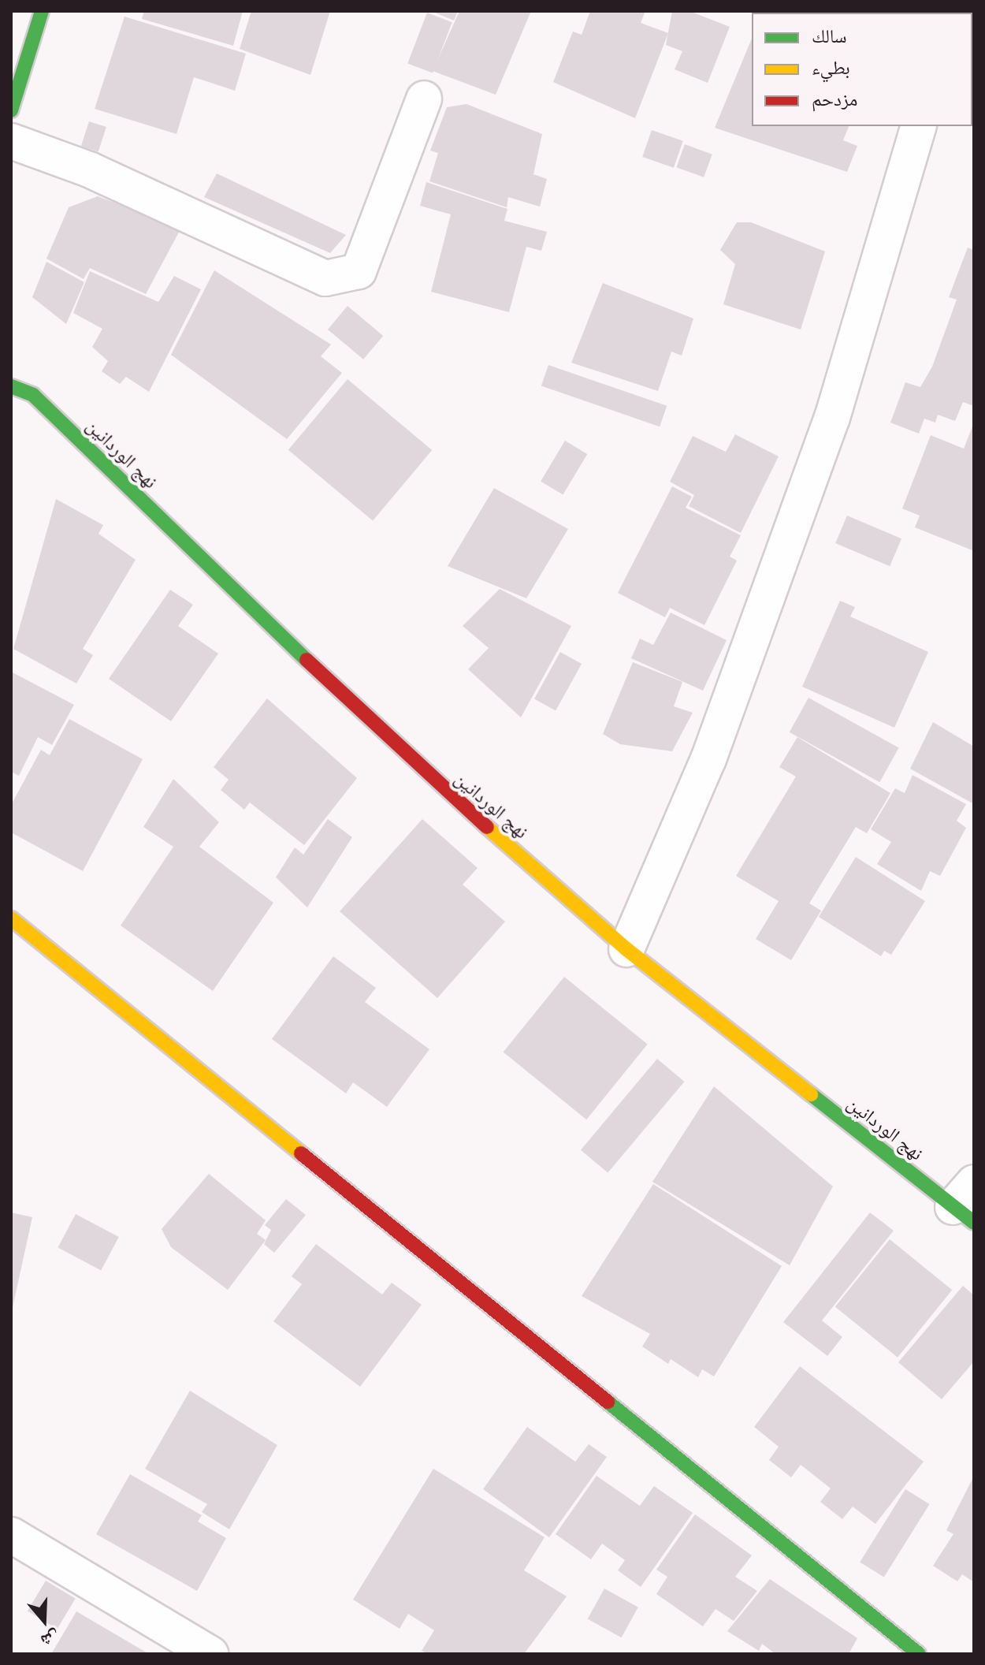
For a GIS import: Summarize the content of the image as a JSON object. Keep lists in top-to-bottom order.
{
  "streets": {
    "street": ["نهج الوردانين"]
  },
  "legend": ["سالك", "بطيء", "مزدحم"],
  "north": "bottom"
}
